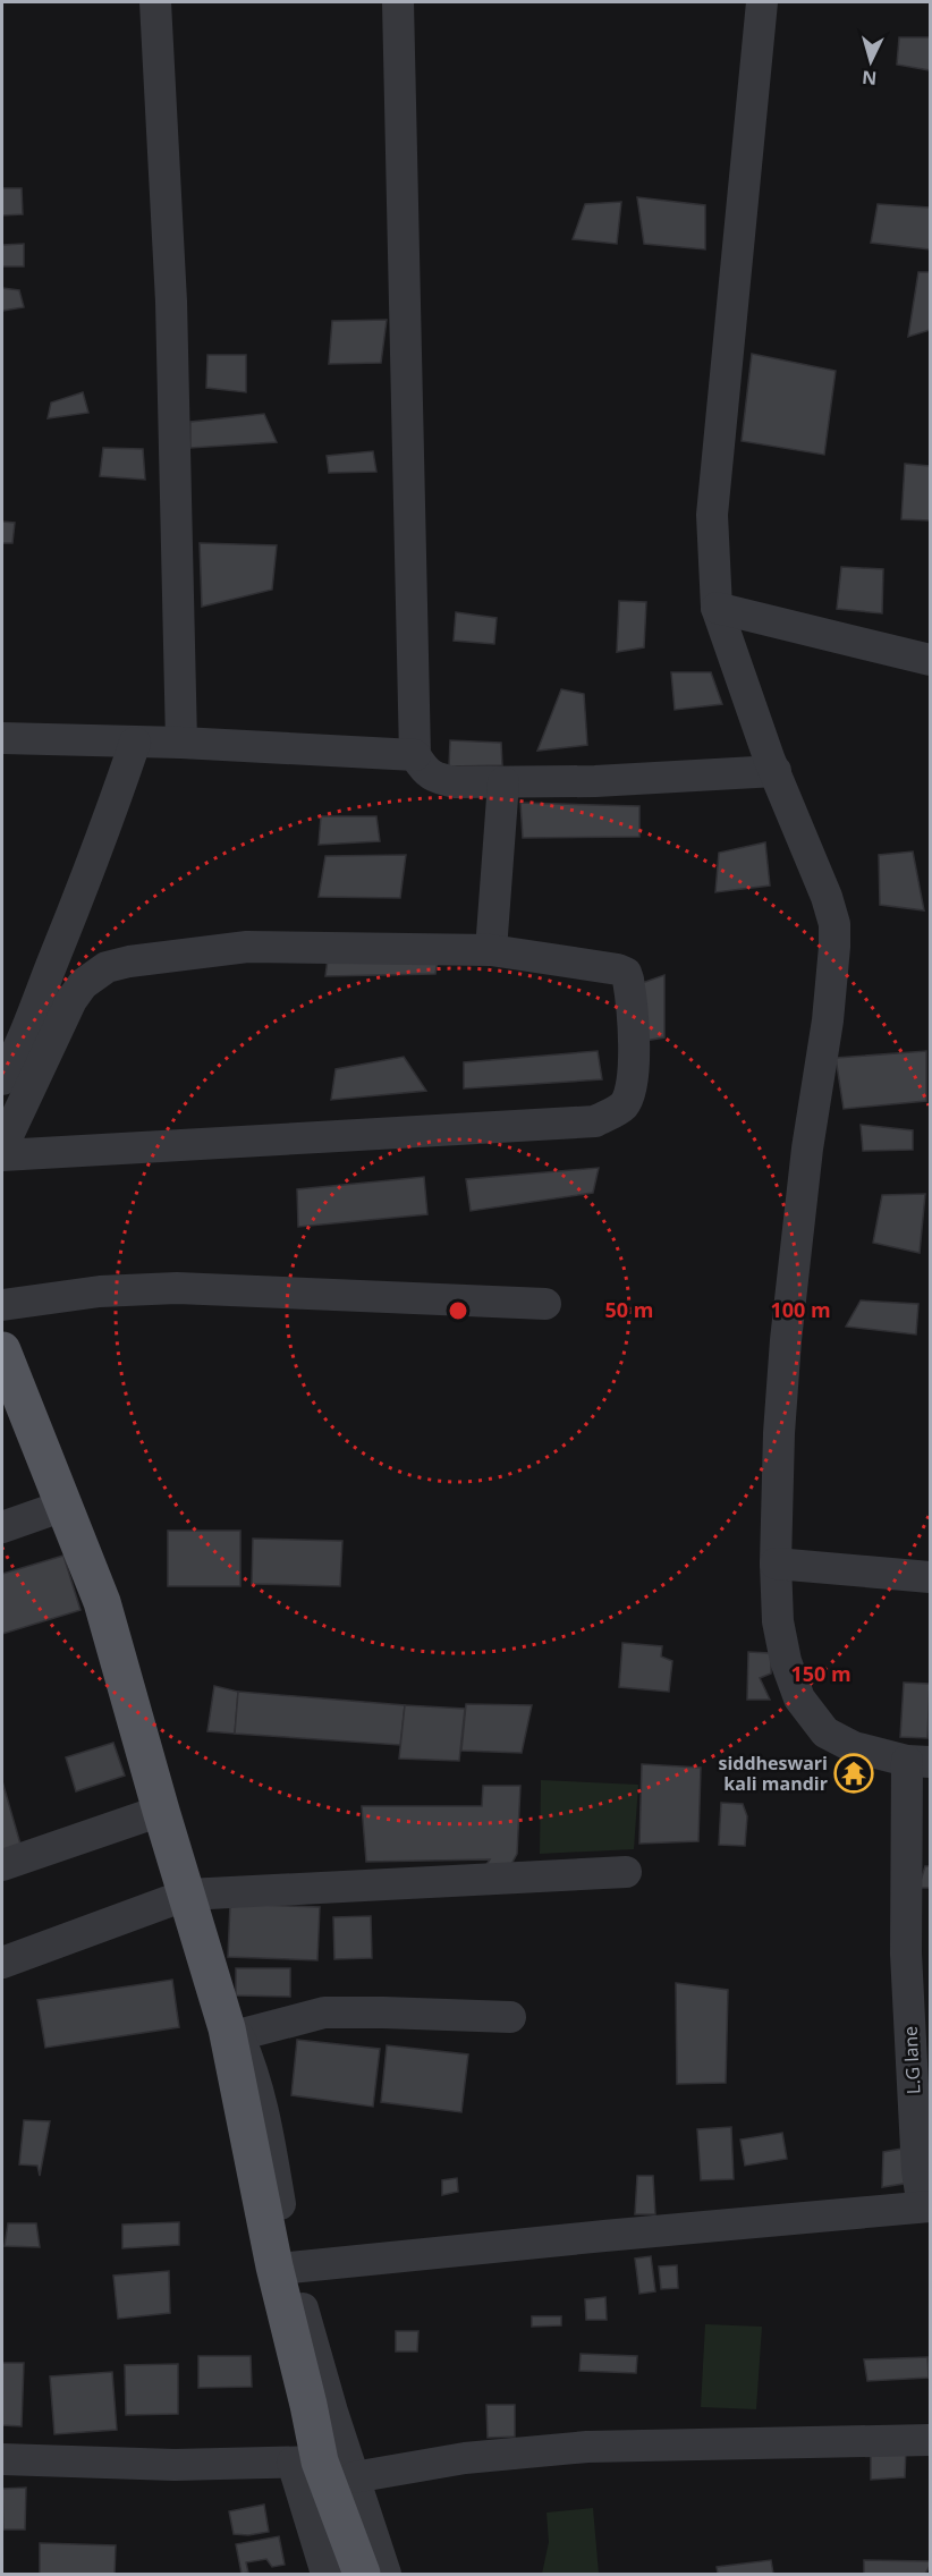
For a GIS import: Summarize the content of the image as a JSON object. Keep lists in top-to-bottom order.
{
  "streets": {
    "street": ["L.G lane"]
  },
  "places": {
    "temple": ["siddheswari kali mandir"]
  },
  "north": "bottom",
  "rings": ["50 m", "100 m", "150 m"]
}
